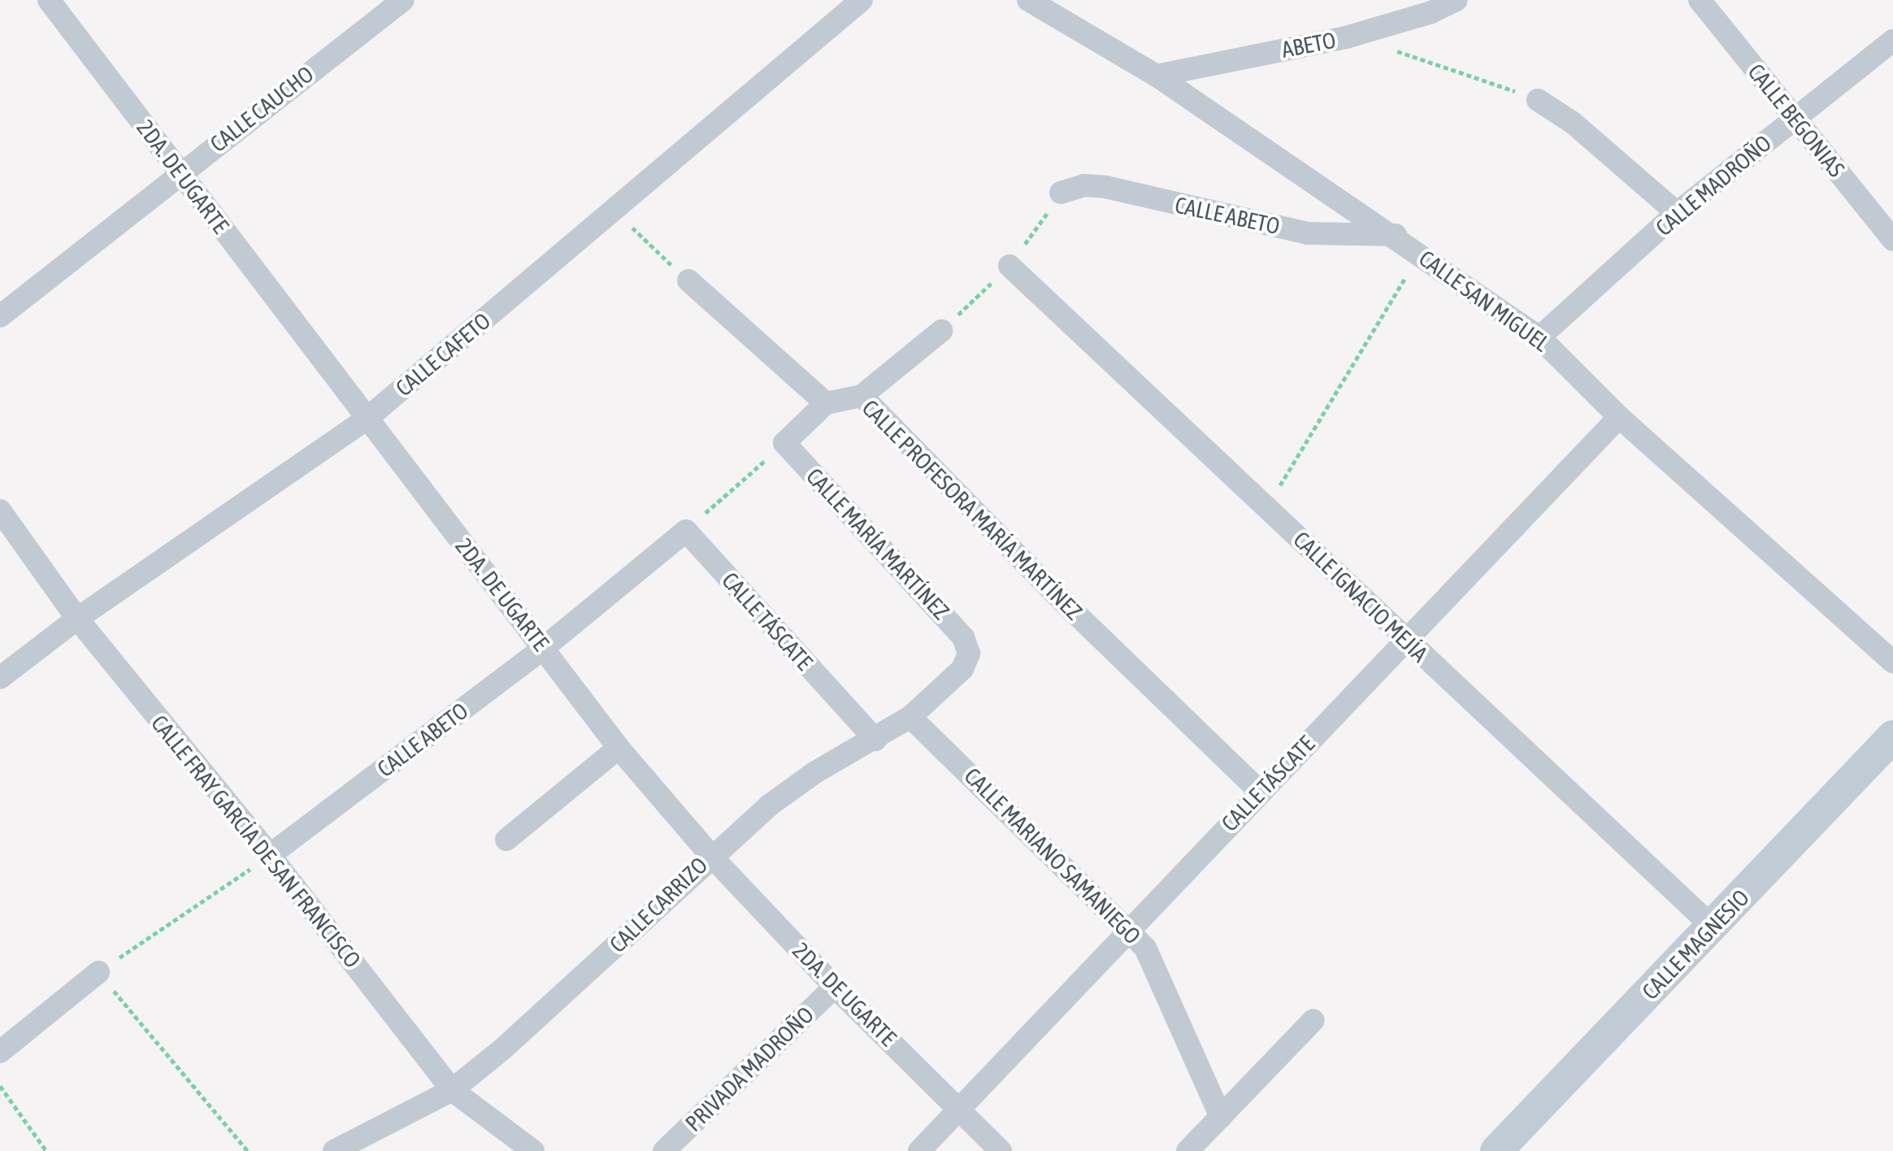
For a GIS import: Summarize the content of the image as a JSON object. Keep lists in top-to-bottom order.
{
  "streets": {
    "street": [
      "ABETO",
      "CALLE CAUCHO",
      "CALLE BEGONIAS",
      "2DA. DE UGARTE",
      "CALLE MADROÑO",
      "CALLE ABETO",
      "CALLE SAN MIGUEL",
      "CALLE CAFETO",
      "CALLE PROFESORA MARÍA MARTÍNEZ",
      "CALLE MARÍA MARTÍNEZ",
      "CALLE IGNACIO MEJÍA",
      "CALLE TÁSCATE",
      "CALLE FRAY GARCÍA DE SAN FRANCISCO",
      "CALLE MARIANO SAMANIEGO",
      "CALLE CARRIZO",
      "CALLE MAGNESIO",
      "PRIVADA MADROÑO"
    ]
  },
  "crossings": [
    ["ABETO", "CALLE SAN MIGUEL"],
    ["CALLE CAUCHO", "2DA. DE UGARTE"],
    ["CALLE BEGONIAS", "CALLE MADROÑO"],
    ["2DA. DE UGARTE", "CALLE ABETO"],
    ["2DA. DE UGARTE", "CALLE CAFETO"],
    ["2DA. DE UGARTE", "CALLE TÁSCATE"],
    ["2DA. DE UGARTE", "CALLE CARRIZO"],
    ["2DA. DE UGARTE", "PRIVADA MADROÑO"],
    ["CALLE MADROÑO", "CALLE SAN MIGUEL"],
    ["CALLE ABETO", "CALLE SAN MIGUEL"],
    ["CALLE ABETO", "CALLE TÁSCATE"],
    ["CALLE ABETO", "CALLE FRAY GARCÍA DE SAN FRANCISCO"],
    ["CALLE SAN MIGUEL", "CALLE TÁSCATE"],
    ["CALLE CAFETO", "CALLE FRAY GARCÍA DE SAN FRANCISCO"],
    ["CALLE PROFESORA MARÍA MARTÍNEZ", "CALLE TÁSCATE"],
    ["CALLE MARÍA MARTÍNEZ", "CALLE CARRIZO"],
    ["CALLE IGNACIO MEJÍA", "CALLE TÁSCATE"],
    ["CALLE IGNACIO MEJÍA", "CALLE MAGNESIO"],
    ["CALLE TÁSCATE", "CALLE MARIANO SAMANIEGO"],
    ["CALLE TÁSCATE", "CALLE CARRIZO"],
    ["CALLE FRAY GARCÍA DE SAN FRANCISCO", "CALLE CARRIZO"],
    ["CALLE MARIANO SAMANIEGO", "CALLE CARRIZO"]
  ]
}
